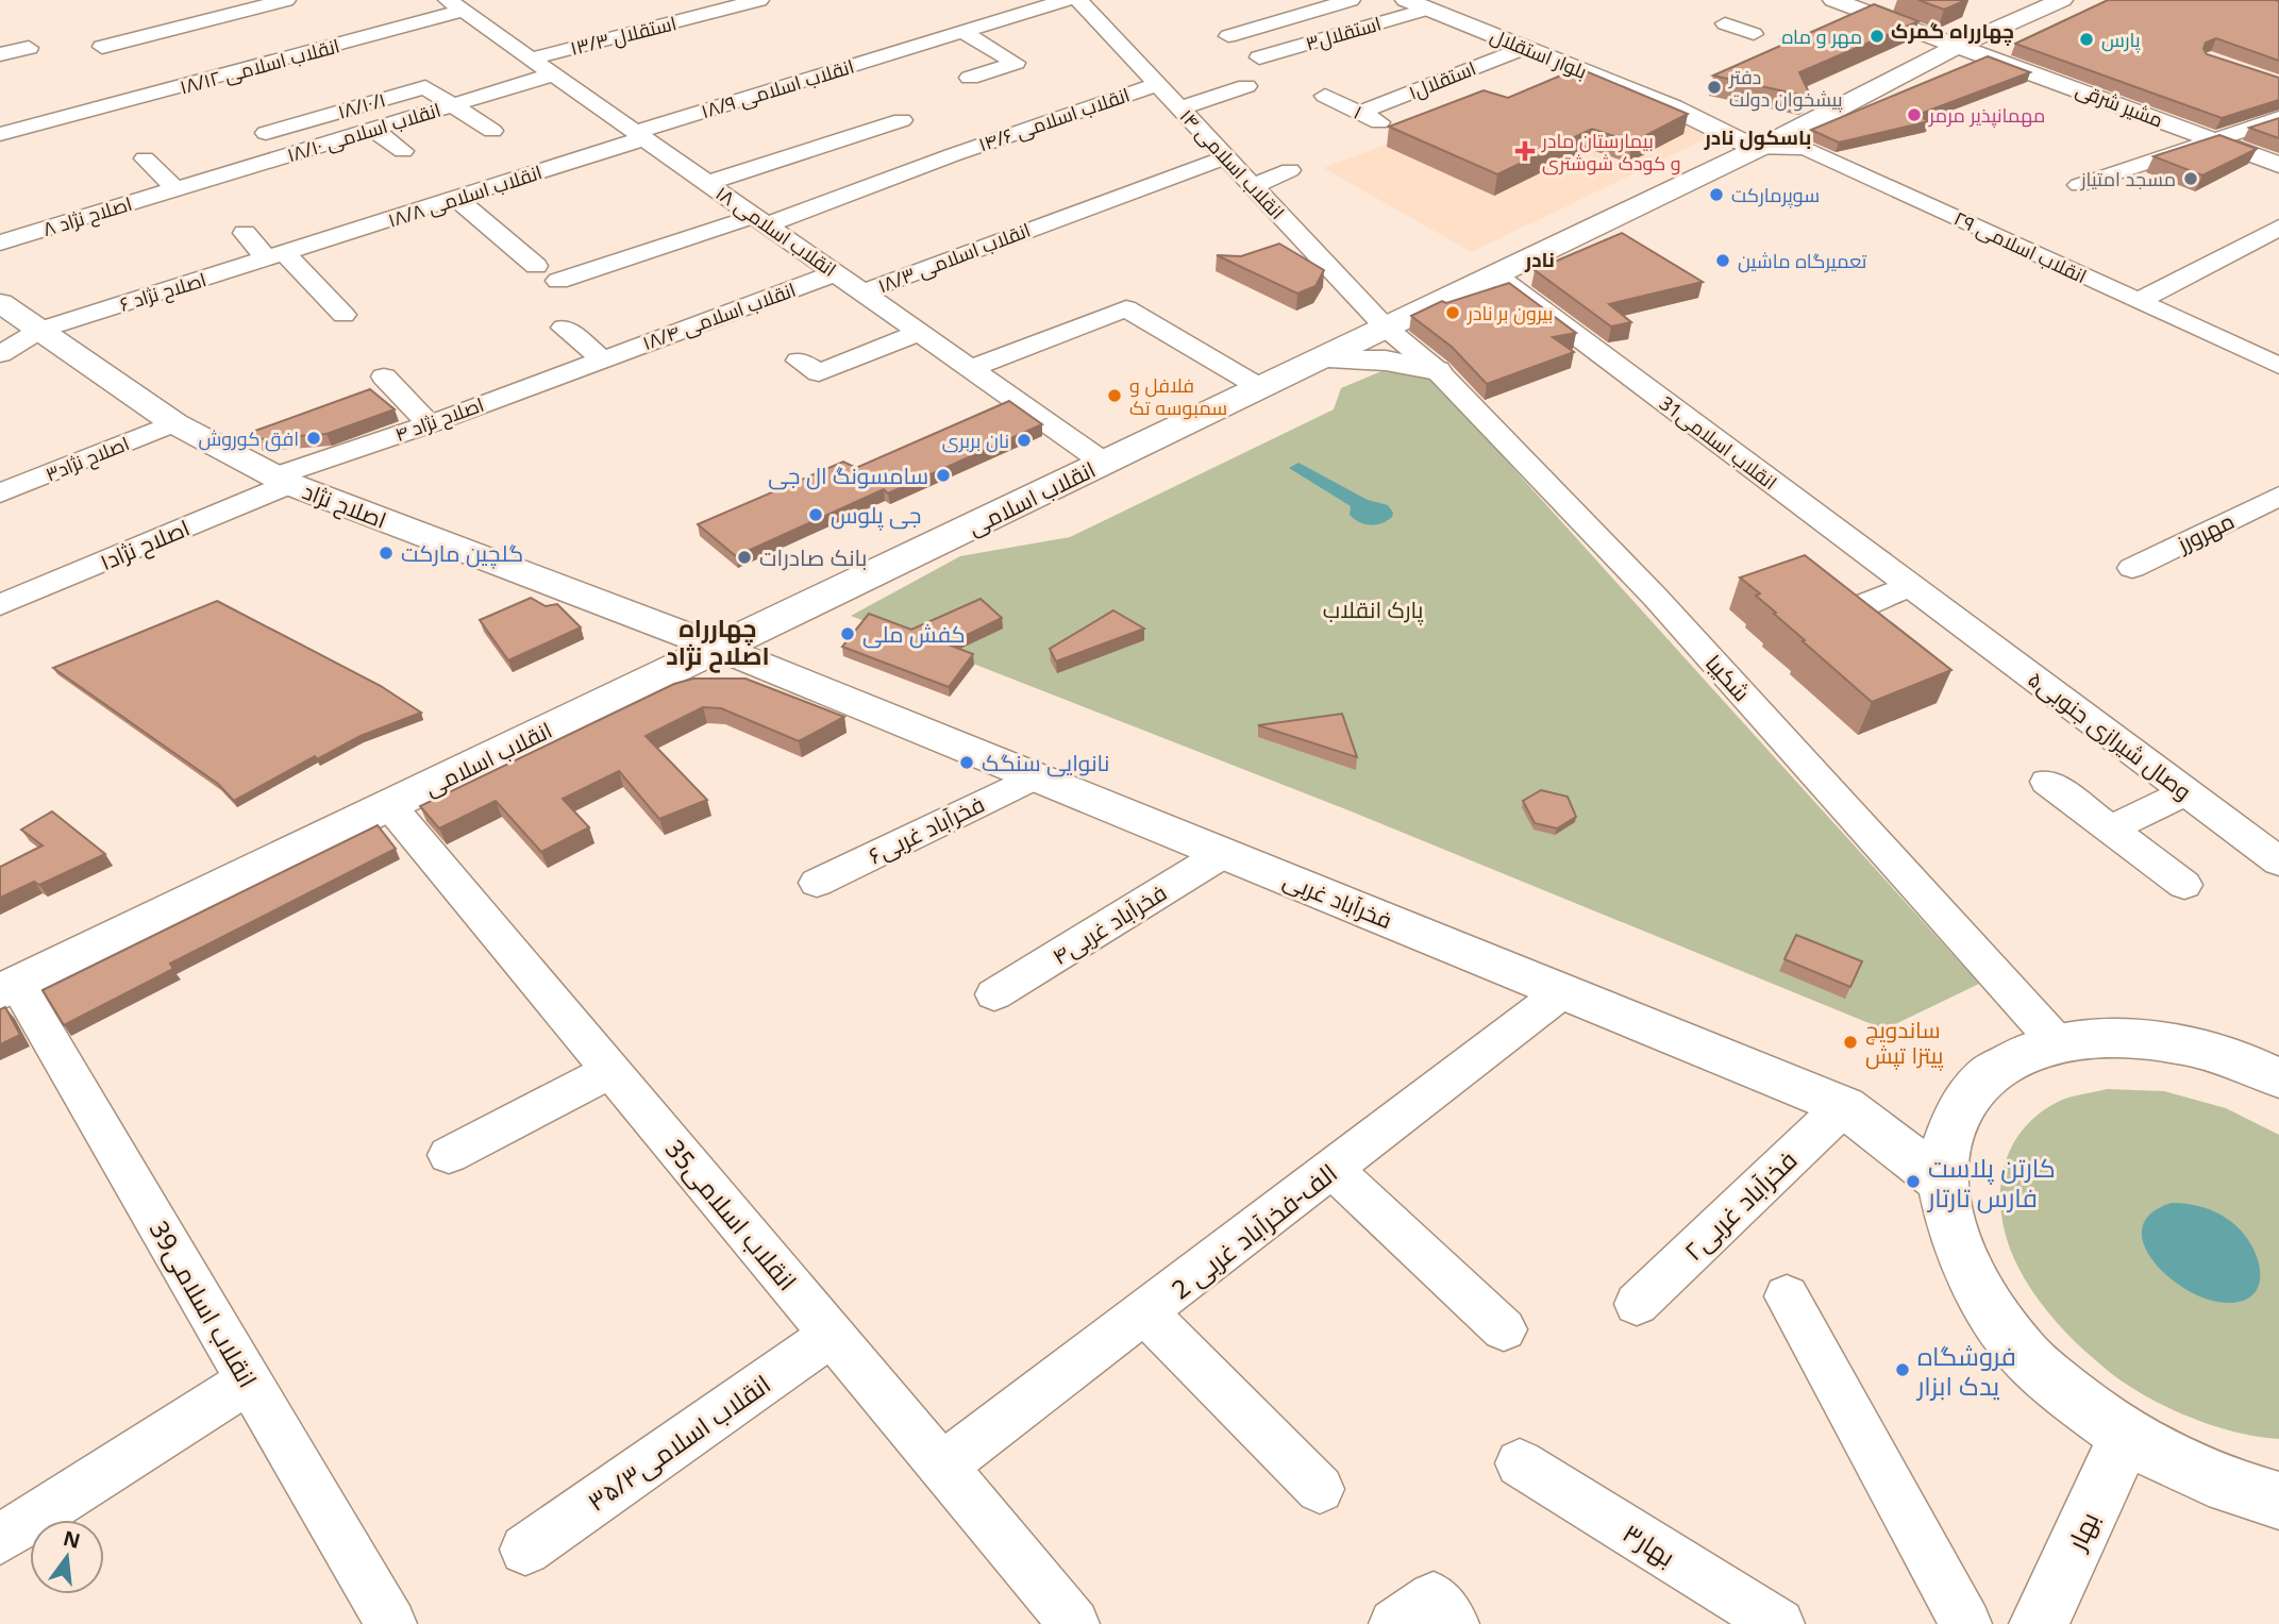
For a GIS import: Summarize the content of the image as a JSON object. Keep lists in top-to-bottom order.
{
  "streets": {
    "main road": [
      "بلوار استقلال",
      "مشیر شرقی",
      "انقلاب اسلامی",
      "اصلاح نژاد",
      "فخرآباد غربی",
      "بهار"
    ],
    "street": [
      "استقلال۳",
      "۱۳/۳ استقلال",
      "۱۸/۱۲ انقلاب اسلامی",
      "استقلال۱",
      "۱۸/۹ انقلاب اسلامی",
      "۱۸/۱۰/۱",
      "۱",
      "۱۴/۶ انقلاب اسلامی",
      "۱۸/۱۰ انقلاب اسلامی",
      "۱۴ انقلاب اسلامی",
      "۱۸/۸ انقلاب اسلامی",
      "۸ اصلاح نژاد",
      "۱۸ انقلاب اسلامی",
      "انقلاب اسلامی ۲۹",
      "۱۸/۳ انقلاب اسلامی",
      "۶ اصلاح نژاد",
      "۱۸/۴ انقلاب اسلامی",
      "۴ اصلاح نژاد",
      "31انقلاب اسلامی",
      "اصلاح نژاد۳",
      "مهرورز",
      "اصلاح نژاد۱",
      "شکیبا",
      "۵وصال شیرازی جنوبی",
      "۶فخرآباد غربی",
      "۴فخرآباد غربی",
      "۲فخرآباد غربی",
      "35انقلاب اسلامی",
      "2 الف-فخرآباد غربی",
      "39انقلاب اسلامی",
      "انقلاب اسلامی۳۵/۳",
      "بهار۳"
    ]
  },
  "crossings": [
    ["استقلال۳", "بلوار استقلال"],
    ["۱۳/۳ استقلال", "۱۸ انقلاب اسلامی"],
    ["بلوار استقلال", "استقلال۱"],
    ["۱۸/۱۲ انقلاب اسلامی", "۱۸ انقلاب اسلامی"],
    ["استقلال۱", "۱"],
    ["۱۸/۹ انقلاب اسلامی", "۱۸/۸ انقلاب اسلامی"],
    ["۱۸/۹ انقلاب اسلامی", "۱۸ انقلاب اسلامی"],
    ["مشیر شرقی", "انقلاب اسلامی"],
    ["۱۸/۱۰/۱", "۱۸/۱۰ انقلاب اسلامی"],
    ["۱۴/۶ انقلاب اسلامی", "۱۴ انقلاب اسلامی"],
    ["۱۴/۶ انقلاب اسلامی", "۱۸ انقلاب اسلامی"],
    ["۱۸/۱۰ انقلاب اسلامی", "۸ اصلاح نژاد"],
    ["۱۸/۱۰ انقلاب اسلامی", "۱۸ انقلاب اسلامی"],
    ["۱۴ انقلاب اسلامی", "۱۸/۳ انقلاب اسلامی"],
    ["۱۴ انقلاب اسلامی", "انقلاب اسلامی"],
    ["۱۴ انقلاب اسلامی", "شکیبا"],
    ["۱۸/۸ انقلاب اسلامی", "۱۸ انقلاب اسلامی"],
    ["۱۸/۸ انقلاب اسلامی", "۶ اصلاح نژاد"],
    ["۱۸ انقلاب اسلامی", "۱۸/۳ انقلاب اسلامی"],
    ["۱۸ انقلاب اسلامی", "۱۸/۴ انقلاب اسلامی"],
    ["۱۸ انقلاب اسلامی", "انقلاب اسلامی"],
    ["انقلاب اسلامی ۲۹", "انقلاب اسلامی"],
    ["۶ اصلاح نژاد", "اصلاح نژاد"],
    ["۱۸/۴ انقلاب اسلامی", "۴ اصلاح نژاد"],
    ["۴ اصلاح نژاد", "اصلاح نژاد"],
    ["۴ اصلاح نژاد", "اصلاح نژاد۱"],
    ["31انقلاب اسلامی", "انقلاب اسلامی"],
    ["31انقلاب اسلامی", "۵وصال شیرازی جنوبی"],
    ["اصلاح نژاد۳", "اصلاح نژاد"],
    ["انقلاب اسلامی", "اصلاح نژاد"],
    ["انقلاب اسلامی", "شکیبا"],
    ["انقلاب اسلامی", "فخرآباد غربی"],
    ["انقلاب اسلامی", "35انقلاب اسلامی"],
    ["انقلاب اسلامی", "39انقلاب اسلامی"],
    ["اصلاح نژاد", "اصلاح نژاد۱"],
    ["اصلاح نژاد", "فخرآباد غربی"],
    ["۶فخرآباد غربی", "فخرآباد غربی"],
    ["فخرآباد غربی", "۴فخرآباد غربی"],
    ["فخرآباد غربی", "۲فخرآباد غربی"],
    ["فخرآباد غربی", "2 الف-فخرآباد غربی"],
    ["35انقلاب اسلامی", "2 الف-فخرآباد غربی"],
    ["35انقلاب اسلامی", "انقلاب اسلامی۳۵/۳"]
  ],
  "districts": [
    "چهارراه گمرک",
    "باسکول نادر",
    "نادر",
    "چهارراه اصلاح نژاد"
  ],
  "parks": ["پارک انقلاب"],
  "places": {
    "other": [
      "مهر و ماه",
      "پارس",
      "دفتر پیشخوان دولت",
      "مهمانپذیر مرمر",
      "مسجد امتیاز",
      "سوپرمارکت",
      "تعمیرگاه ماشین",
      "بیرون بر نادر",
      "فلافل و سمبوسه تک",
      "افق کوروش",
      "نان بربری",
      "سامسونگ ال جی",
      "جی پلوس",
      "گلچین مارکت",
      "بانک صادرات",
      "کفش ملی",
      "نانوایی سنگک",
      "ساندویچ پیتزا تپش",
      "کارتن پلاست فارس تارتار",
      "فروشگاه یدک ابزار"
    ],
    "health": ["بیمارستان مادر و کودک شوشتری"]
  },
  "north": "top"
}
